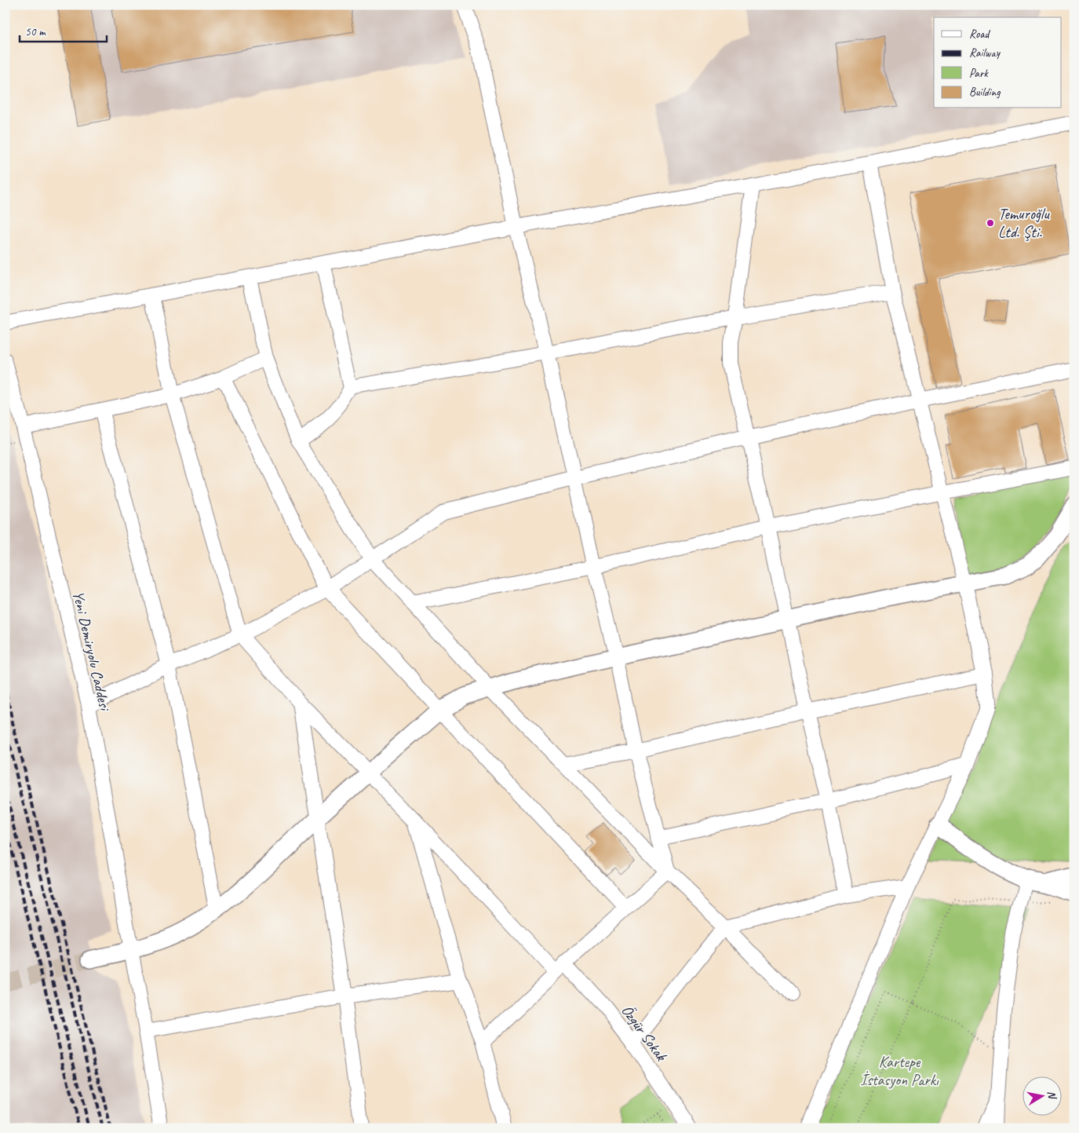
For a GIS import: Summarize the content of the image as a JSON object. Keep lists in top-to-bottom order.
{
  "streets": {
    "street": ["Yeni Demiryolu Caddesi", "Özgür Sokak"]
  },
  "parks": ["Kartepe İstasyon Parkı"],
  "places": ["Temuroğlu Ltd. Şti."],
  "legend": [
    "Road",
    "Railway",
    "Park",
    "Building"
  ],
  "scale_bar": "50 m",
  "north": "right"
}
